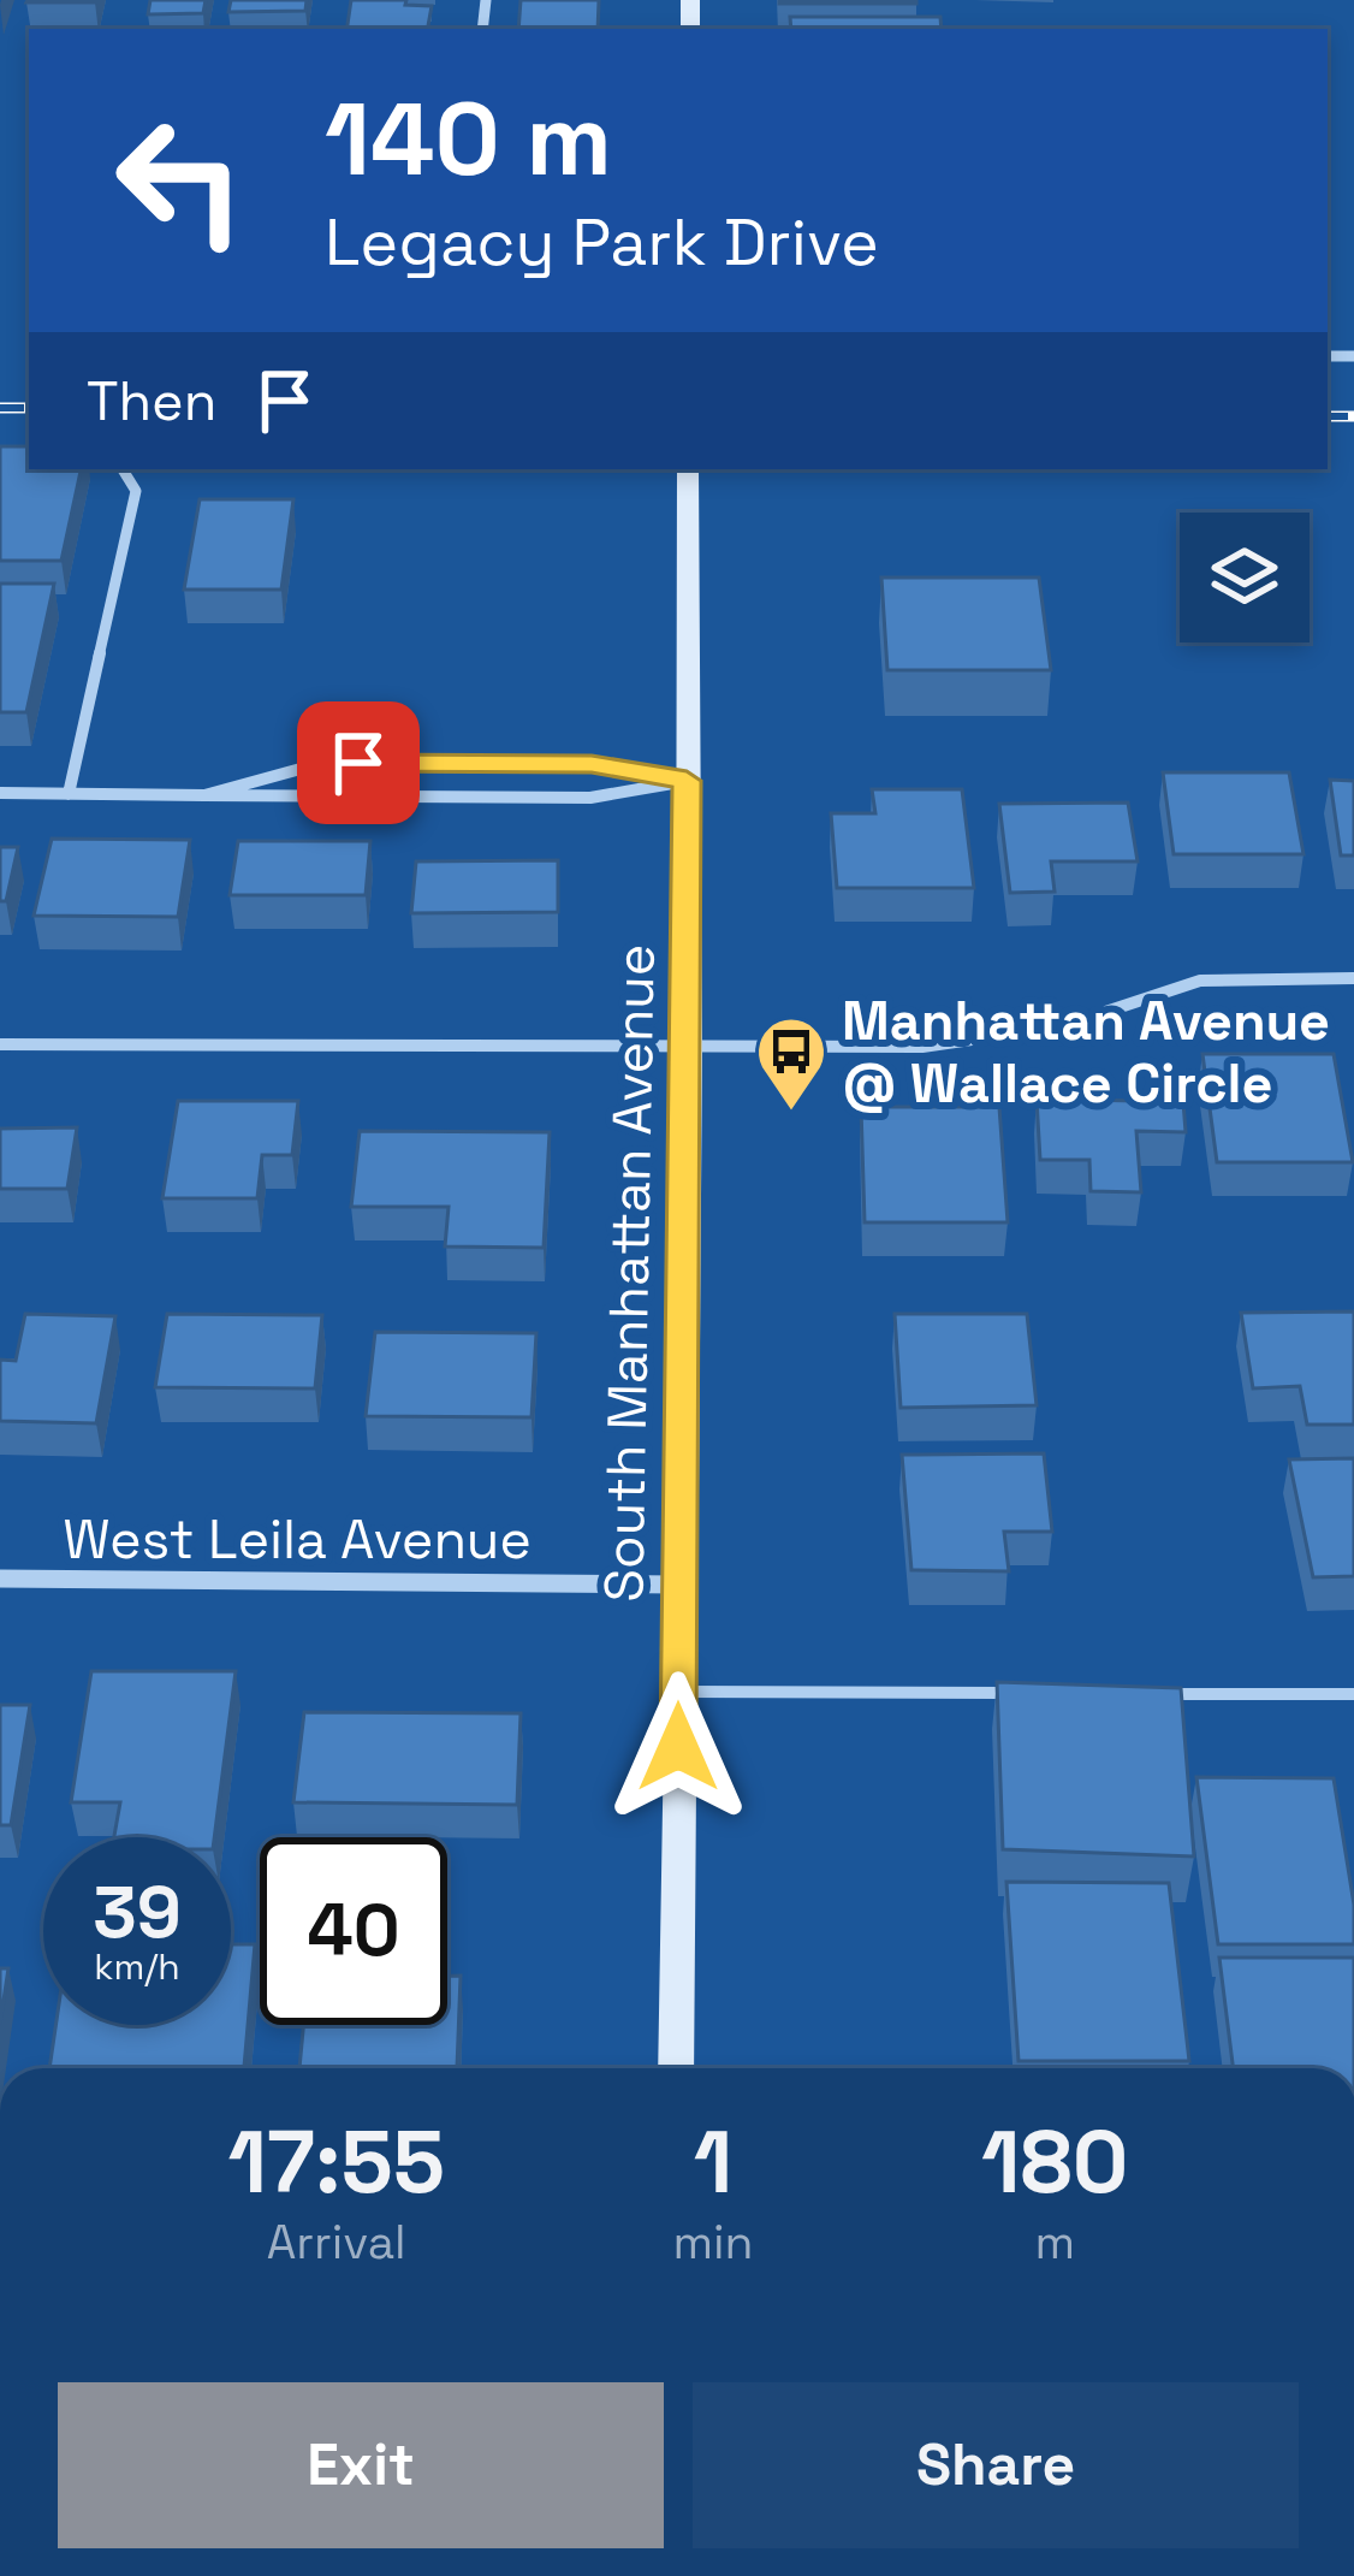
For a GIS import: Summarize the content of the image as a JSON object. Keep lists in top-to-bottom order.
{
  "streets": {
    "street": ["South Manhattan Avenue", "West Leila Avenue"]
  },
  "crossings": [
    ["South Manhattan Avenue", "West Leila Avenue"]
  ],
  "places": {
    "bus stop": ["Manhattan Avenue @ Wallace Circle"]
  },
  "page": {
    "turn": ["140 m", "Legacy Park Drive"],
    "then": "Then",
    "speed": "39 km/h",
    "limit": "40",
    "eta": [
      "17:55",
      "Arrival",
      "1",
      "min",
      "180",
      "m"
    ],
    "buttons": ["Exit", "Share"]
  }
}
